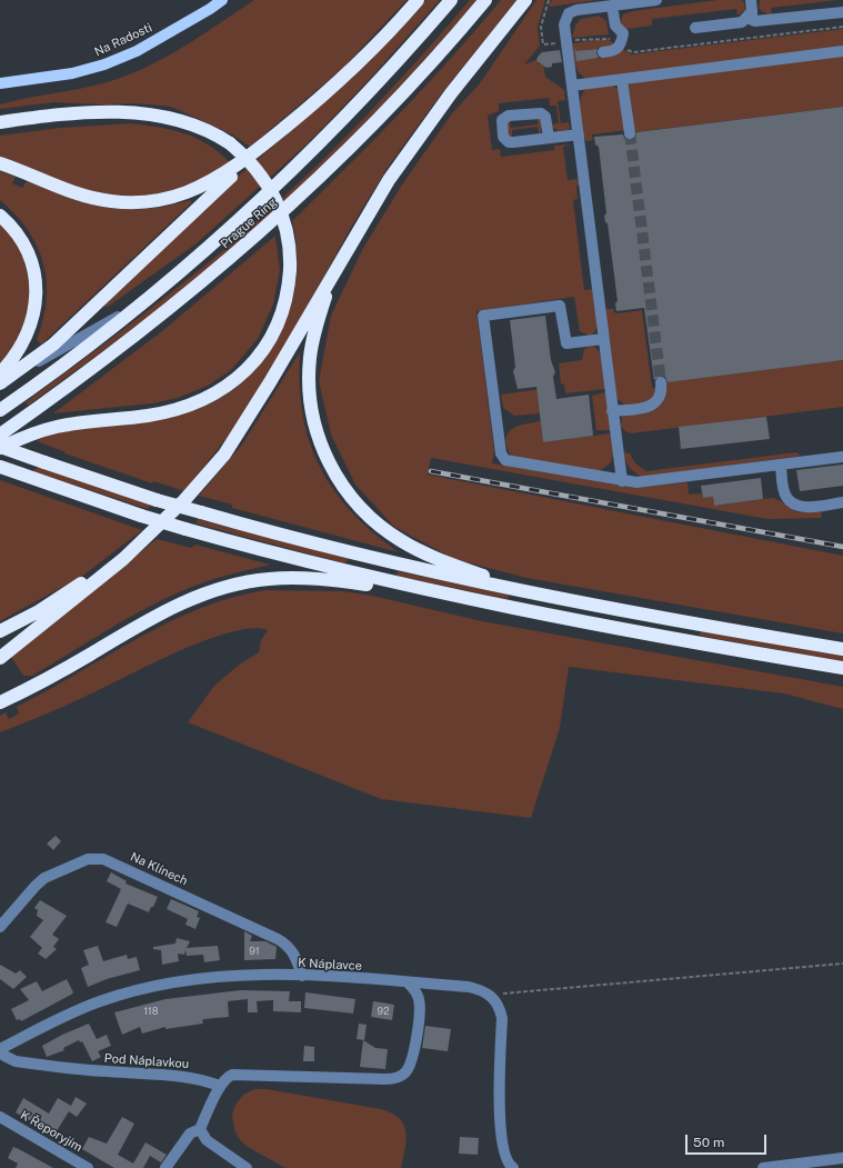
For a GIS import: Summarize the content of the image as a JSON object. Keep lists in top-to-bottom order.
{
  "streets": {
    "highway": ["Prague Ring"],
    "main road": ["Na Radosti"],
    "street": [
      "Na Klínech",
      "K Náplavce",
      "Pod Náplavkou",
      "K Řeporyjím"
    ]
  },
  "crossings": [
    ["Na Klínech", "K Náplavce"],
    ["K Náplavce", "Pod Náplavkou"]
  ],
  "house_numbers": ["91", "118", "92"],
  "scale_bar": "50 m"
}
